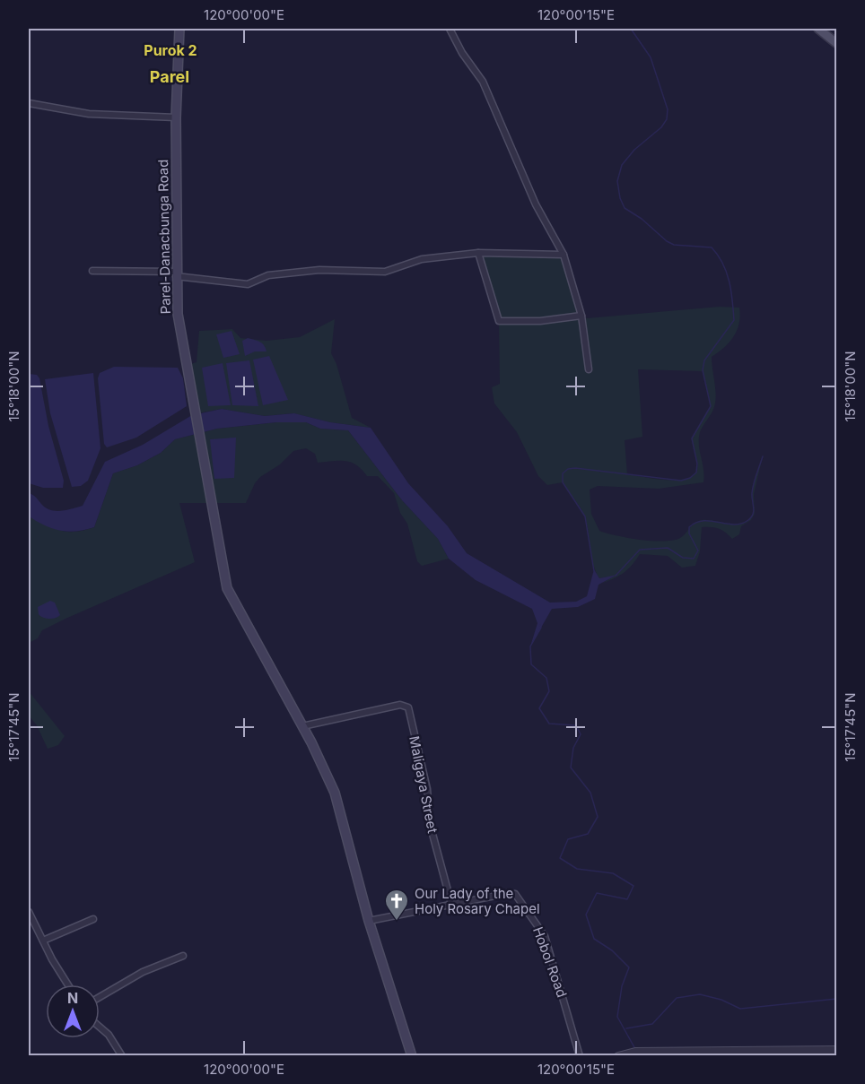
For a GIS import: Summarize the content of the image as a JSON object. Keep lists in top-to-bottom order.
{
  "streets": {
    "main road": ["Parel-Danacbunga Road"],
    "street": ["Maligaya Street", "Hobol Road"]
  },
  "crossings": [
    ["Parel-Danacbunga Road", "Maligaya Street"],
    ["Parel-Danacbunga Road", "Hobol Road"],
    ["Maligaya Street", "Hobol Road"]
  ],
  "districts": ["Purok 2", "Parel"],
  "places": {
    "church": ["Our Lady of the Holy Rosary Chapel"]
  },
  "north": "top",
  "coordinates": [
    "120°00'00\"E",
    "120°00'15\"E",
    "15°18'00\"N",
    "15°17'45\"N"
  ]
}
